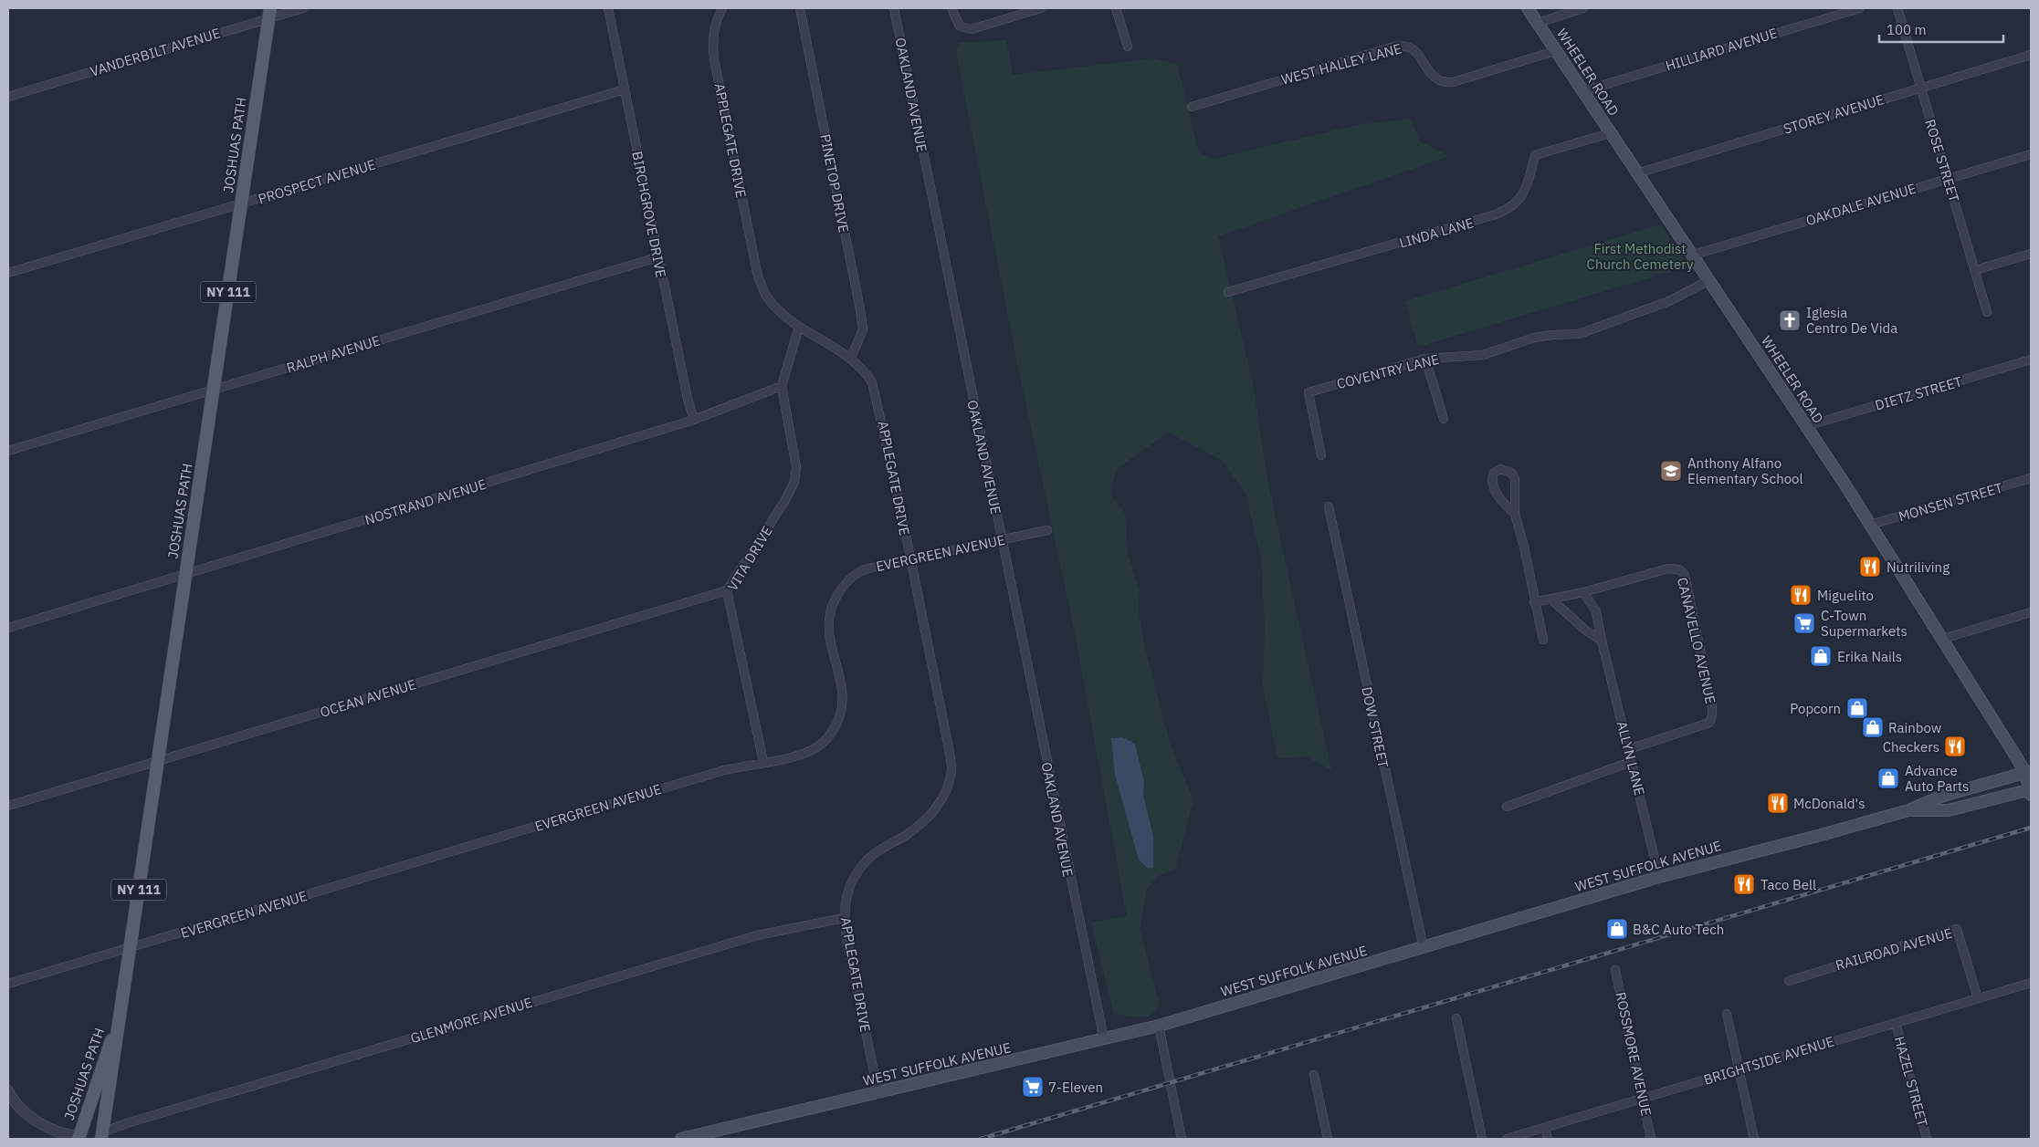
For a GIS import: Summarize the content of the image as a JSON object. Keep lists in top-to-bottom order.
{
  "streets": {
    "main road": [
      "WHEELER ROAD",
      "JOSHUAS PATH",
      "NY 111",
      "WEST SUFFOLK AVENUE"
    ],
    "street": [
      "HILLIARD AVENUE",
      "VANDERBILT AVENUE",
      "WEST HALLEY LANE",
      "OAKLAND AVENUE",
      "STOREY AVENUE",
      "APPLEGATE DRIVE",
      "ROSE STREET",
      "PROSPECT AVENUE",
      "PINETOP DRIVE",
      "OAKDALE AVENUE",
      "BIRCHGROVE DRIVE",
      "LINDA LANE",
      "RALPH AVENUE",
      "COVENTRY LANE",
      "DIETZ STREET",
      "NOSTRAND AVENUE",
      "MONSEN STREET",
      "EVERGREEN AVENUE",
      "VITA DRIVE",
      "CANAVELLO AVENUE",
      "OCEAN AVENUE",
      "DOW STREET",
      "ALLYN LANE",
      "RAILROAD AVENUE",
      "GLENMORE AVENUE",
      "ROSSMORE AVENUE",
      "BRIGHTSIDE AVENUE",
      "HAZEL STREET"
    ]
  },
  "crossings": [
    ["HILLIARD AVENUE", "WHEELER ROAD"],
    ["VANDERBILT AVENUE", "JOSHUAS PATH"],
    ["WEST HALLEY LANE", "WHEELER ROAD"],
    ["WHEELER ROAD", "STOREY AVENUE"],
    ["WHEELER ROAD", "OAKDALE AVENUE"],
    ["WHEELER ROAD", "LINDA LANE"],
    ["WHEELER ROAD", "COVENTRY LANE"],
    ["WHEELER ROAD", "DIETZ STREET"],
    ["WHEELER ROAD", "MONSEN STREET"],
    ["WHEELER ROAD", "WEST SUFFOLK AVENUE"],
    ["OAKLAND AVENUE", "EVERGREEN AVENUE"],
    ["OAKLAND AVENUE", "WEST SUFFOLK AVENUE"],
    ["STOREY AVENUE", "ROSE STREET"],
    ["APPLEGATE DRIVE", "PINETOP DRIVE"],
    ["APPLEGATE DRIVE", "EVERGREEN AVENUE"],
    ["APPLEGATE DRIVE", "WEST SUFFOLK AVENUE"],
    ["APPLEGATE DRIVE", "GLENMORE AVENUE"],
    ["JOSHUAS PATH", "PROSPECT AVENUE"],
    ["JOSHUAS PATH", "RALPH AVENUE"],
    ["JOSHUAS PATH", "NOSTRAND AVENUE"],
    ["JOSHUAS PATH", "EVERGREEN AVENUE"],
    ["JOSHUAS PATH", "OCEAN AVENUE"],
    ["JOSHUAS PATH", "GLENMORE AVENUE"],
    ["ROSE STREET", "OAKDALE AVENUE"],
    ["PROSPECT AVENUE", "BIRCHGROVE DRIVE"],
    ["BIRCHGROVE DRIVE", "RALPH AVENUE"],
    ["BIRCHGROVE DRIVE", "NOSTRAND AVENUE"],
    ["NOSTRAND AVENUE", "VITA DRIVE"],
    ["EVERGREEN AVENUE", "VITA DRIVE"],
    ["VITA DRIVE", "OCEAN AVENUE"],
    ["CANAVELLO AVENUE", "ALLYN LANE"],
    ["DOW STREET", "WEST SUFFOLK AVENUE"],
    ["ALLYN LANE", "WEST SUFFOLK AVENUE"],
    ["RAILROAD AVENUE", "BRIGHTSIDE AVENUE"],
    ["ROSSMORE AVENUE", "BRIGHTSIDE AVENUE"],
    ["BRIGHTSIDE AVENUE", "HAZEL STREET"]
  ],
  "parks": ["First Methodist Church Cemetery"],
  "places": {
    "church": ["Iglesia Centro De Vida"],
    "school or university": ["Anthony Alfano Elementary School"],
    "restaurant": [
      "Nutriliving",
      "Miguelito",
      "Checkers",
      "McDonald's",
      "Taco Bell"
    ],
    "supermarket": ["C‑Town Supermarkets", "7-Eleven"],
    "shop": [
      "Erika Nails",
      "Popcorn",
      "Rainbow",
      "Advance Auto Parts",
      "B&C Auto Tech"
    ]
  },
  "scale_bar": "100 m"
}
